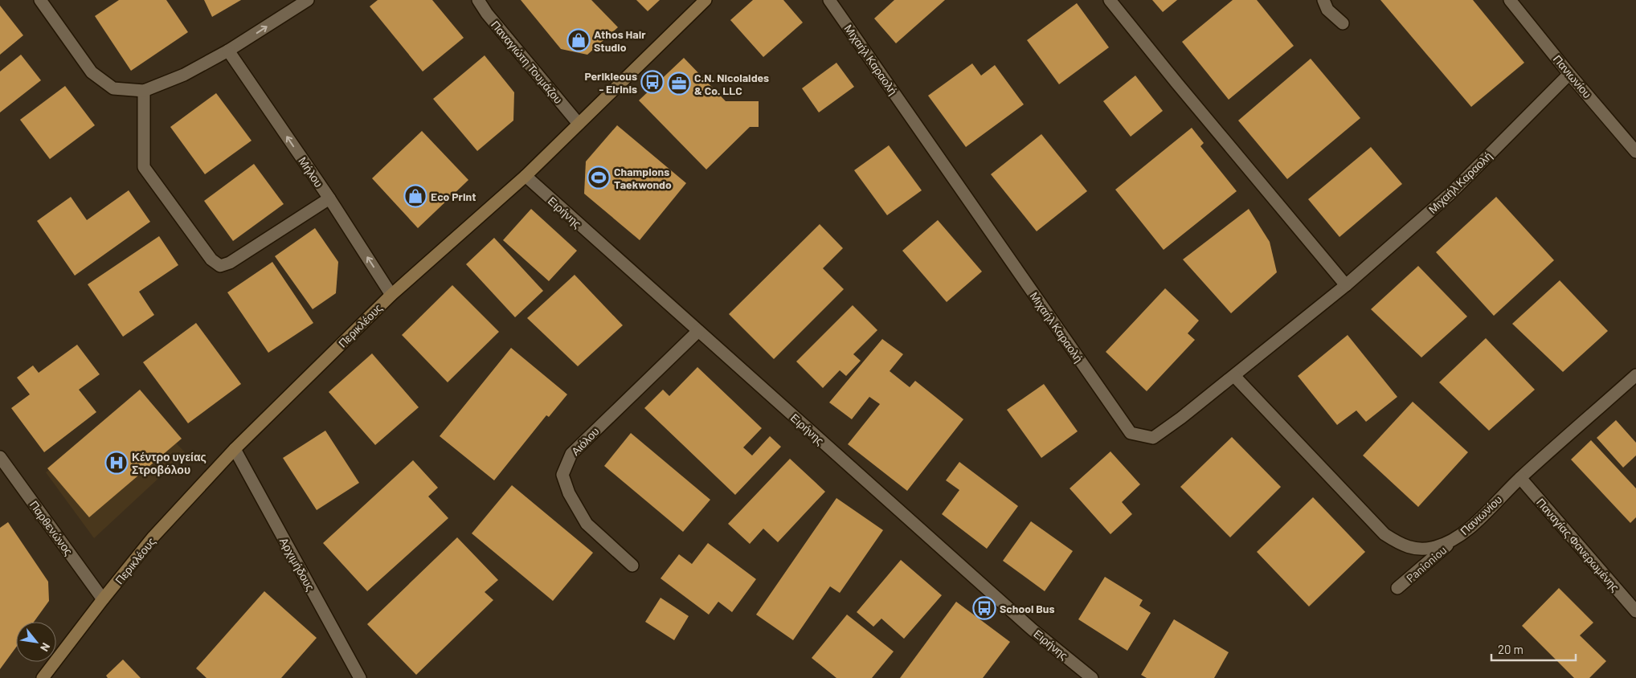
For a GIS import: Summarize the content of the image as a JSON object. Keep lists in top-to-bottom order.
{
  "streets": {
    "main road": ["Περικλέους"],
    "street": [
      "Μιχαήλ Καραολή",
      "Παναγιώτη Τουμάζου",
      "Πανιωνίου",
      "Μήλου",
      "Ειρήνης",
      "Αιόλου",
      "Παρθενώνος",
      "Παναγίας Φανερωμένης",
      "Αρχιμήδους",
      "Panioniou"
    ]
  },
  "crossings": [
    ["Μιχαήλ Καραολή", "Πανιωνίου"],
    ["Παναγιώτη Τουμάζου", "Περικλέους"],
    ["Πανιωνίου", "Παναγίας Φανερωμένης"],
    ["Πανιωνίου", "Panioniou"],
    ["Μήλου", "Περικλέους"],
    ["Ειρήνης", "Περικλέους"],
    ["Ειρήνης", "Αιόλου"],
    ["Περικλέους", "Παρθενώνος"],
    ["Περικλέους", "Αρχιμήδους"]
  ],
  "one_way": ["Μήλου"],
  "places": {
    "shop": ["Athos Hair Studio", "Eco Print"],
    "bus stop": ["Perikleous - Eirinis", "School Bus"],
    "office": ["C.N. Nicolaides & Co. LLC"],
    "sports": ["Champions Taekwondo"],
    "hospital": ["Κέντρο υγείας Στροβόλου"]
  },
  "scale_bar": "20 m",
  "north": "bottom right"
}
